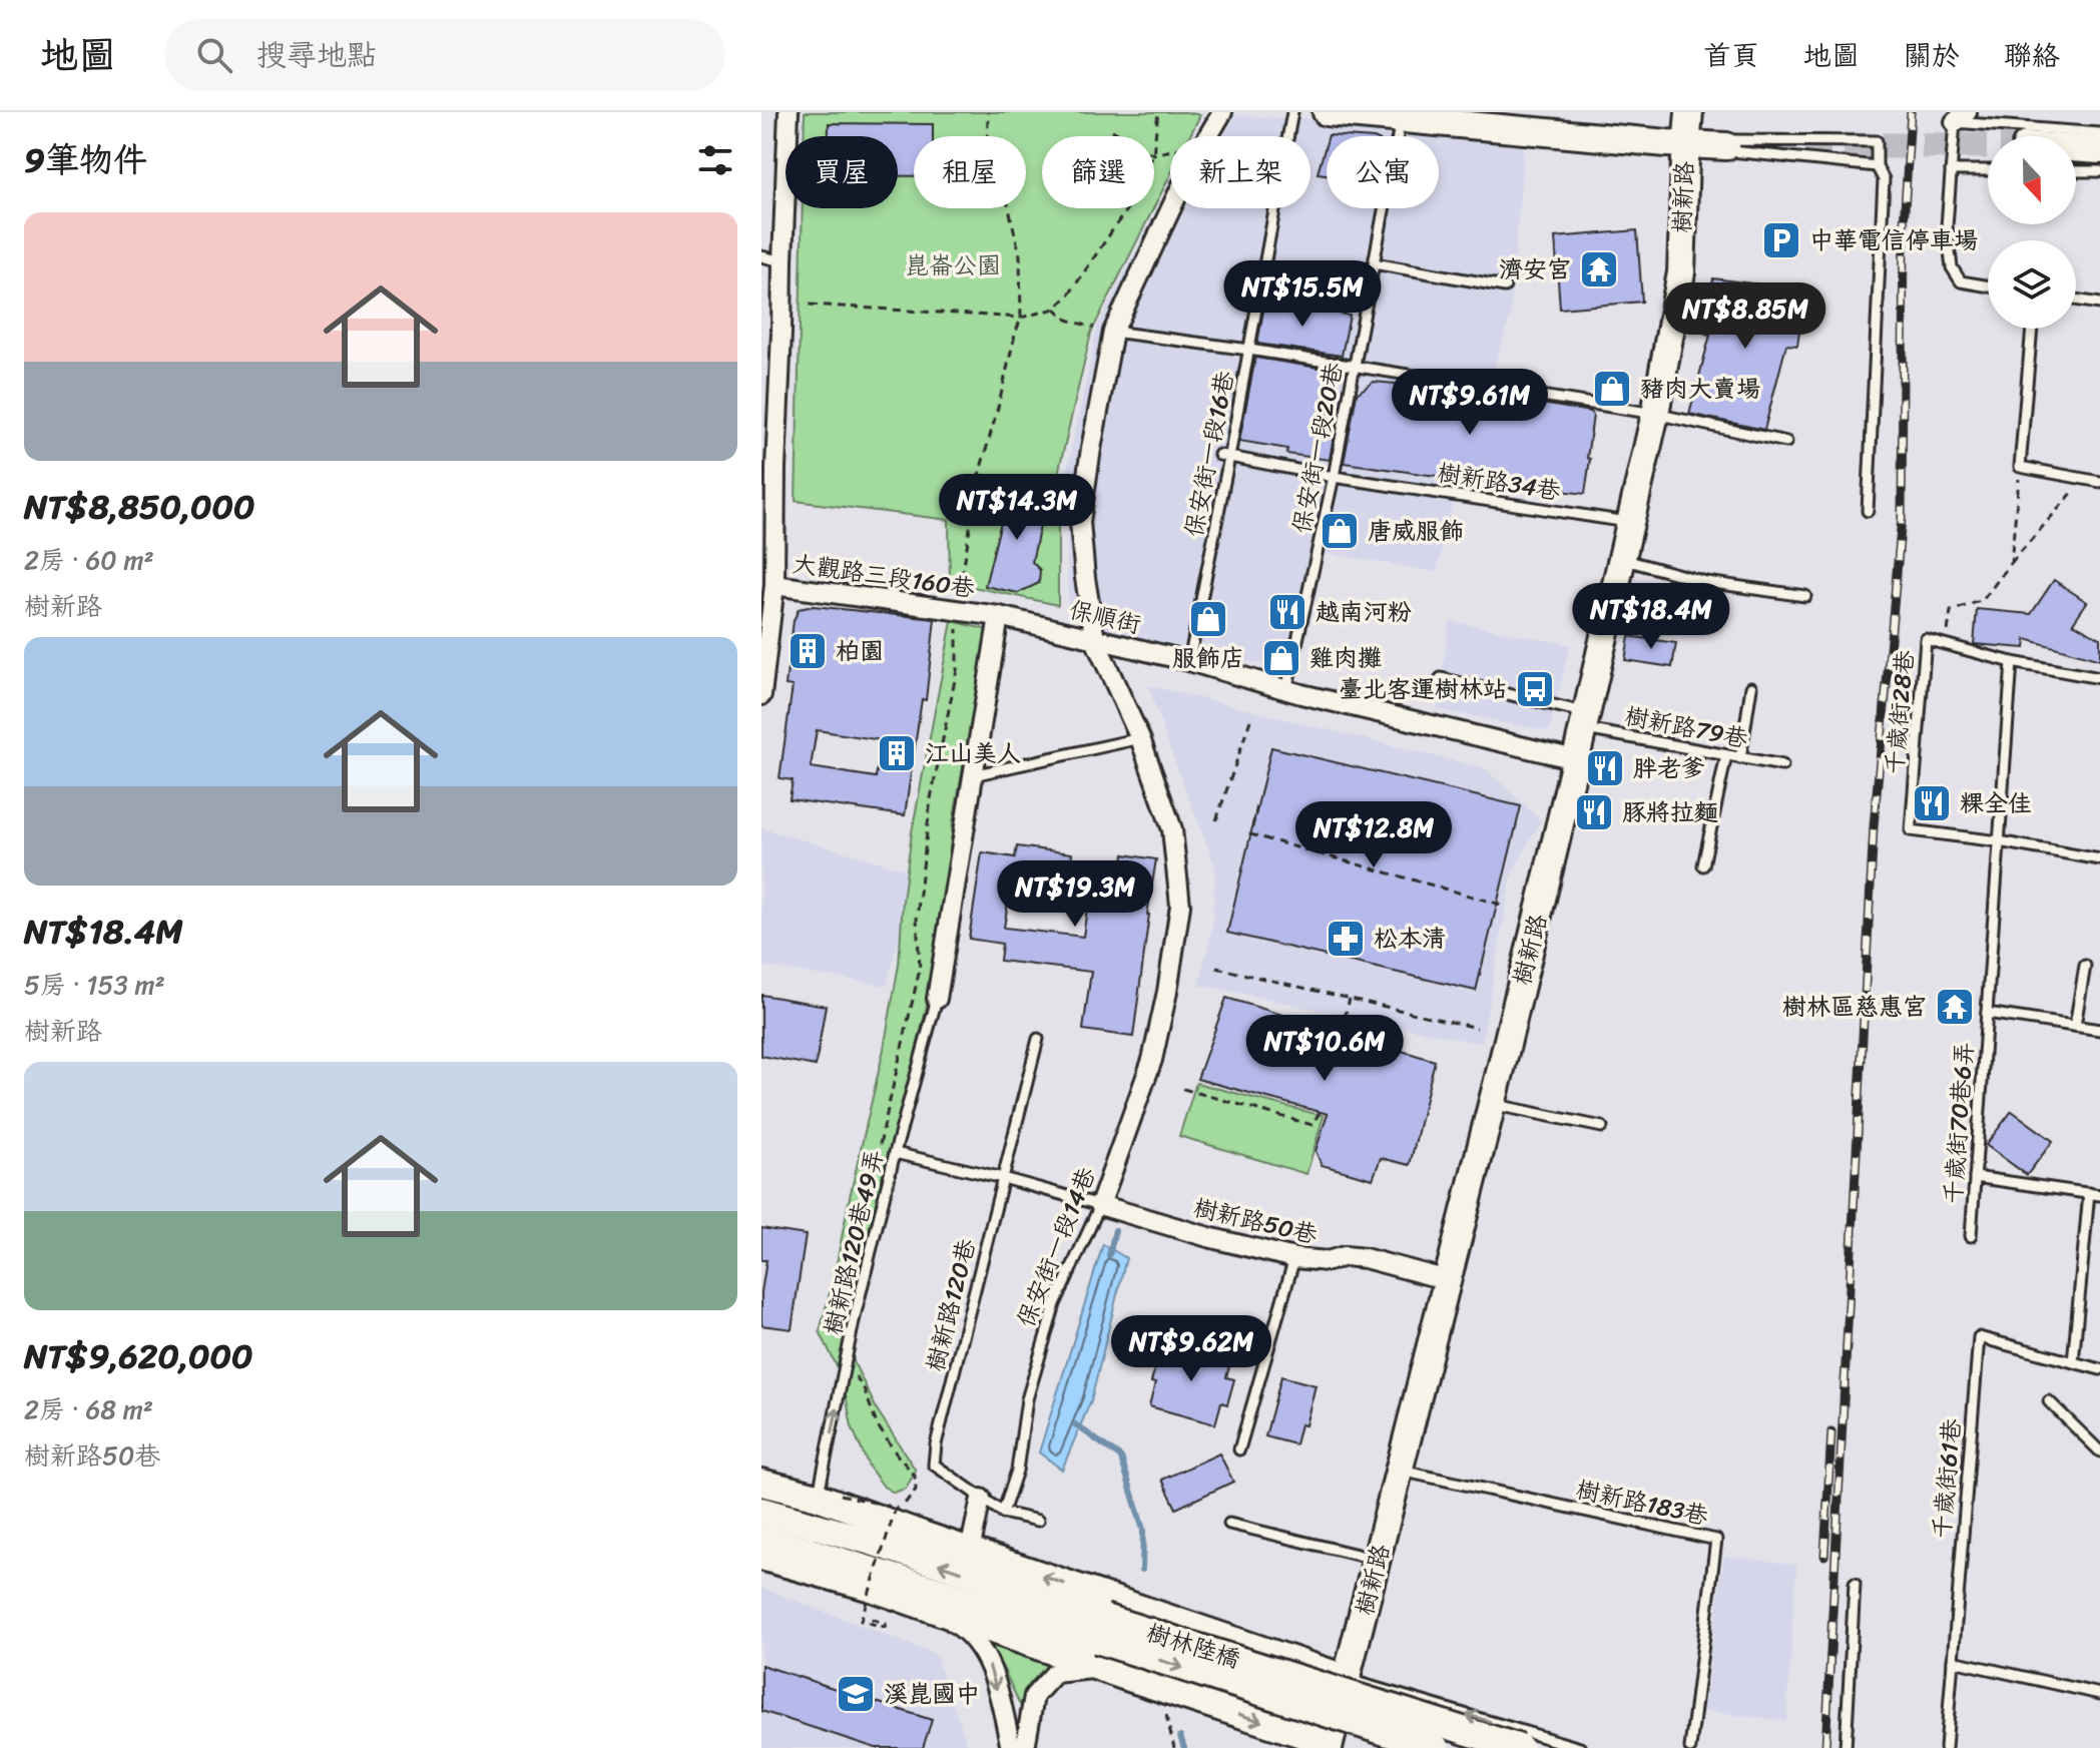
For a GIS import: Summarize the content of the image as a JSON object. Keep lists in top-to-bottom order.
{
  "streets": {
    "main road": ["樹新路", "樹林陸橋"],
    "street": [
      "大觀路三段160巷",
      "保順街",
      "樹新路50巷",
      "保安街一段14巷"
    ],
    "lane": [
      "保安街一段20巷",
      "保安街一段16巷",
      "樹新路34巷",
      "千歲街28巷",
      "樹新路79巷",
      "千歲街70巷6弄",
      "樹新路120巷49弄",
      "樹新路120巷",
      "千歲街61巷",
      "樹新路183巷"
    ]
  },
  "crossings": [
    ["樹新路", "樹新路34巷"],
    ["樹新路", "保順街"],
    ["樹新路", "樹新路79巷"],
    ["樹新路", "樹新路50巷"],
    ["樹新路", "樹新路183巷"],
    ["保安街一段20巷", "樹新路34巷"],
    ["保安街一段20巷", "保順街"],
    ["保安街一段16巷", "樹新路34巷"],
    ["保安街一段16巷", "保順街"],
    ["大觀路三段160巷", "保順街"],
    ["保順街", "保安街一段14巷"],
    ["千歲街28巷", "千歲街70巷6弄"],
    ["樹新路50巷", "保安街一段14巷"],
    ["保安街一段14巷", "樹新路120巷"]
  ],
  "parks": ["崑崙公園"],
  "places": {
    "parking": ["中華電信停車場"],
    "temple": ["濟安宮", "樹林區慈惠宮"],
    "shop": [
      "豬肉大賣場",
      "唐威服飾",
      "服飾店",
      "雞肉攤"
    ],
    "restaurant": [
      "越南河粉",
      "胖老爹",
      "粿全佳",
      "豚將拉麵"
    ],
    "building": ["柏園", "江山美人"],
    "bus stop": ["臺北客運樹林站"],
    "pharmacy": ["松本清"],
    "school or university": ["溪崑國中"]
  },
  "north": "bottom",
  "page": {
    "header": "地圖",
    "search": "搜尋地點",
    "nav": [
      "首頁",
      "地圖",
      "關於",
      "聯絡"
    ],
    "heading": "9筆物件",
    "chip": [
      "買屋",
      "租屋",
      "篩選",
      "新上架",
      "公寓"
    ],
    "list": [
      {
        "name": "NT$8,850,000",
        "note": "2房 · 60 m² · 樹新路"
      },
      {
        "name": "NT$18.4M",
        "note": "5房 · 153 m² · 樹新路"
      },
      {
        "name": "NT$9,620,000",
        "note": "2房 · 68 m² · 樹新路50巷"
      }
    ],
    "price": [
      "NT$15.5M",
      "NT$8.85M",
      "NT$9.61M",
      "NT$14.3M",
      "NT$18.4M",
      "NT$12.8M",
      "NT$19.3M",
      "NT$10.6M",
      "NT$9.62M"
    ]
  }
}
